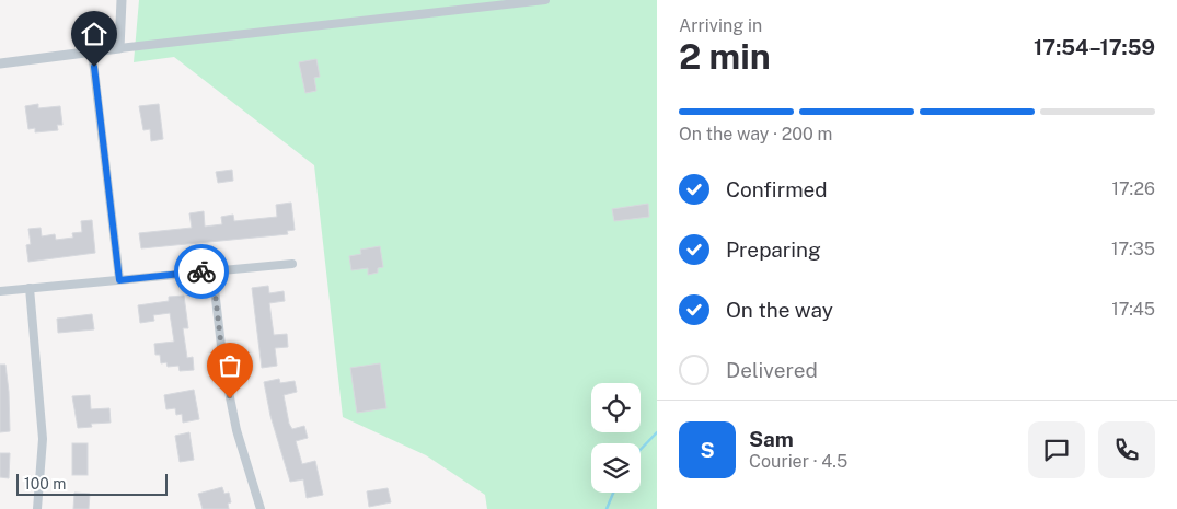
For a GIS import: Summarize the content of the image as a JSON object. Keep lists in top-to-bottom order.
{
  "scale_bar": "100 m",
  "page": {
    "heading": ["2 min", "Arriving in", "17:54–17:59"],
    "panel": ["Sam", "Courier · 4.5"],
    "bar": "On the way · 200 m",
    "list": [
      ["Confirmed", "17:26"],
      ["Preparing", "17:35"],
      ["On the way", "17:45"],
      "Delivered"
    ],
    "round": "S",
    "scale": "100 m"
  }
}
